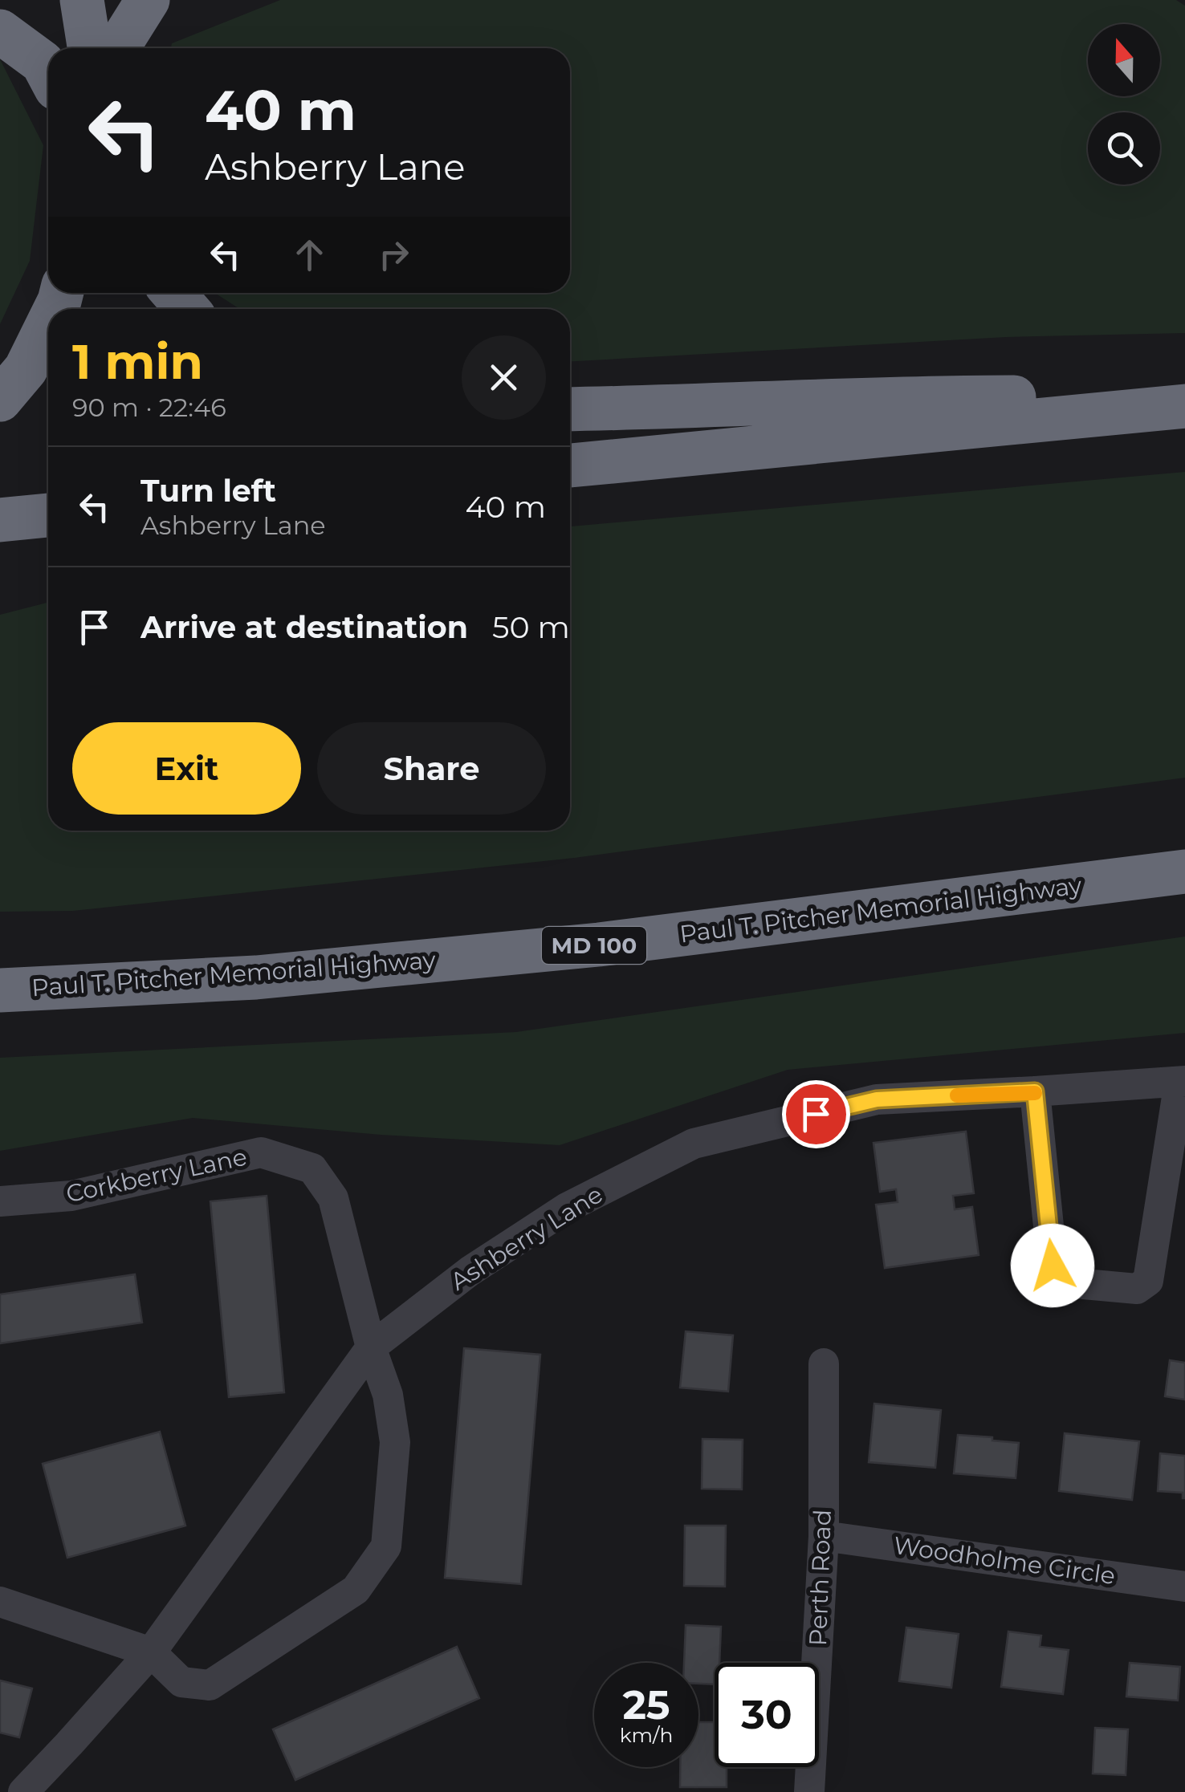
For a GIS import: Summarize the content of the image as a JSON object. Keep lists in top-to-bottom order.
{
  "streets": {
    "highway": ["Paul T. Pitcher Memorial Highway", "MD 100"],
    "street": [
      "Corkberry Lane",
      "Ashberry Lane",
      "Woodholme Circle",
      "Perth Road"
    ]
  },
  "crossings": [
    ["Corkberry Lane", "Ashberry Lane"],
    ["Woodholme Circle", "Perth Road"]
  ],
  "north": "top",
  "page": {
    "turn": ["40 m", "Ashberry Lane"],
    "heading": ["1 min", "90 m · 22:46"],
    "list": [
      {
        "name": "Turn left",
        "note": "Ashberry Lane",
        "value": "40 m"
      },
      {
        "name": "Arrive at destination",
        "value": "50 m"
      }
    ],
    "buttons": ["Exit", "Share"],
    "speed": "25 km/h",
    "limit": "30"
  }
}
